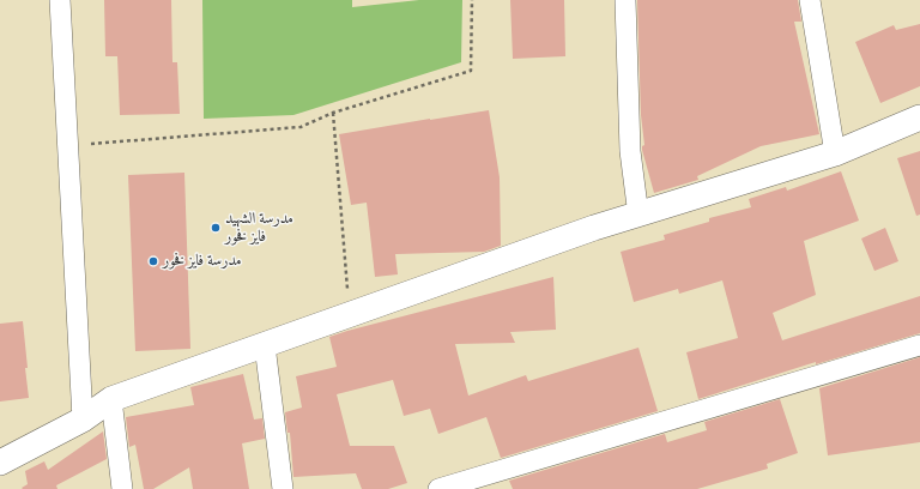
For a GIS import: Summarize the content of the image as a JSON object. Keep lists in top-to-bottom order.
{
  "places": ["مدرسة الشهيد فايز فخور", "مدرسة فايز فخور"]
}
